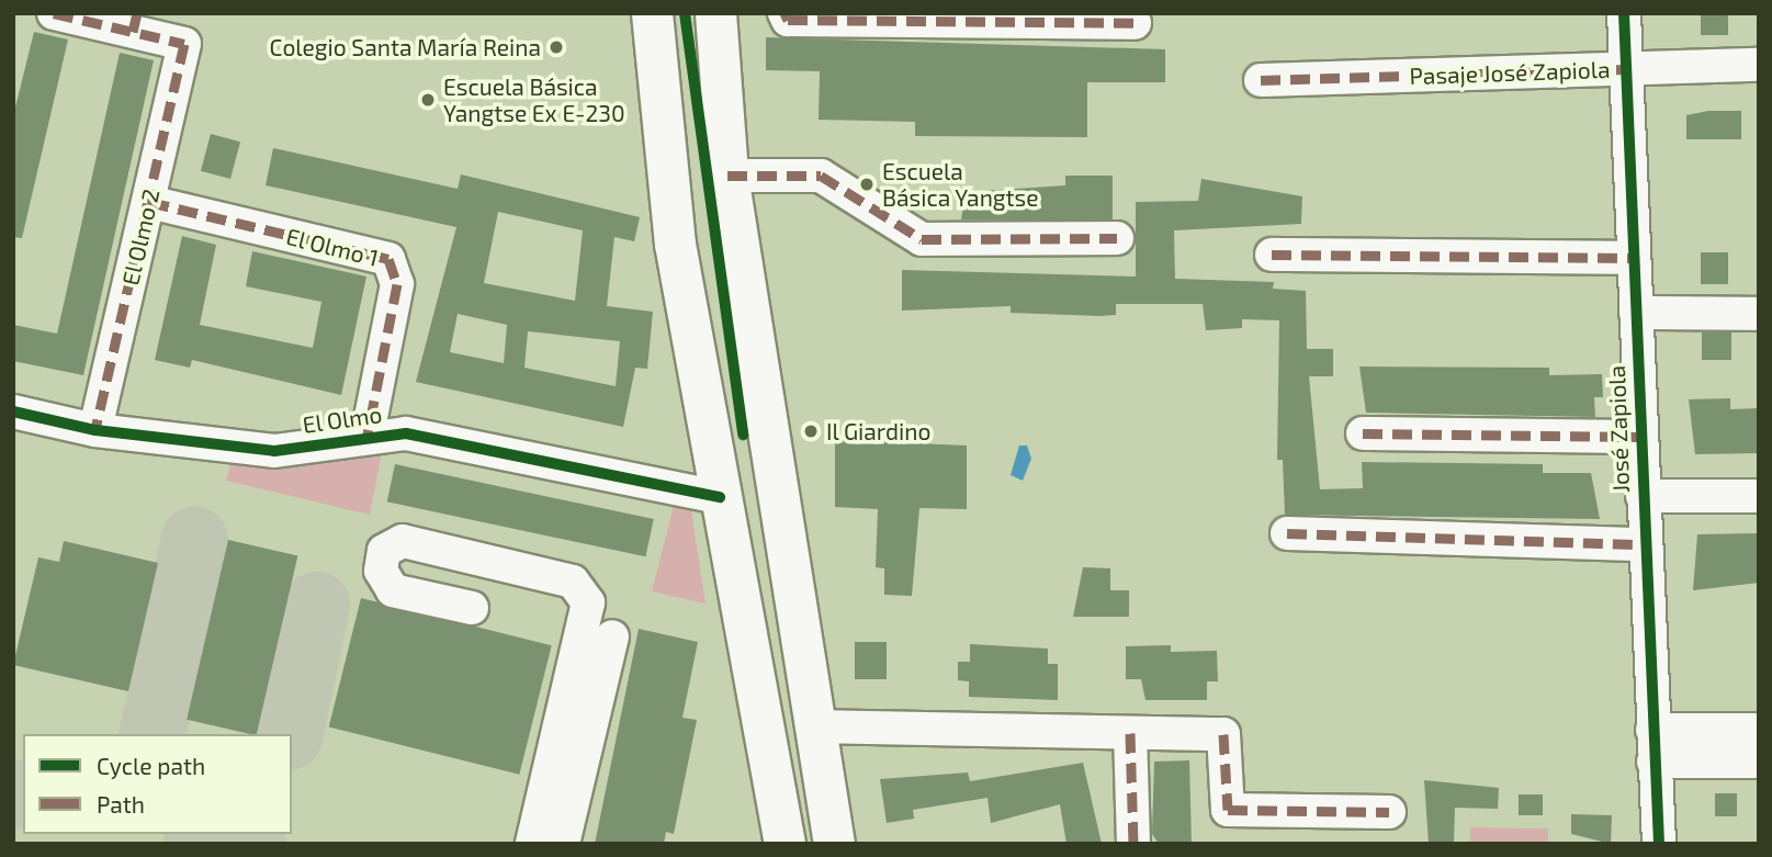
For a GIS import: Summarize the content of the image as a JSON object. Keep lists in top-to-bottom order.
{
  "streets": {
    "street": [
      "Pasaje José Zapiola",
      "El Olmo 2",
      "El Olmo 1",
      "El Olmo",
      "José Zapiola"
    ]
  },
  "crossings": [
    ["Pasaje José Zapiola", "José Zapiola"],
    ["El Olmo 2", "El Olmo 1"],
    ["El Olmo 2", "El Olmo"],
    ["El Olmo 1", "El Olmo"]
  ],
  "places": [
    "Colegio Santa María Reina",
    "Escuela Básica Yangtse Ex E-230",
    "Escuela Básica Yangtse",
    "Il Giardino"
  ],
  "legend": ["Cycle path", "Path"]
}
